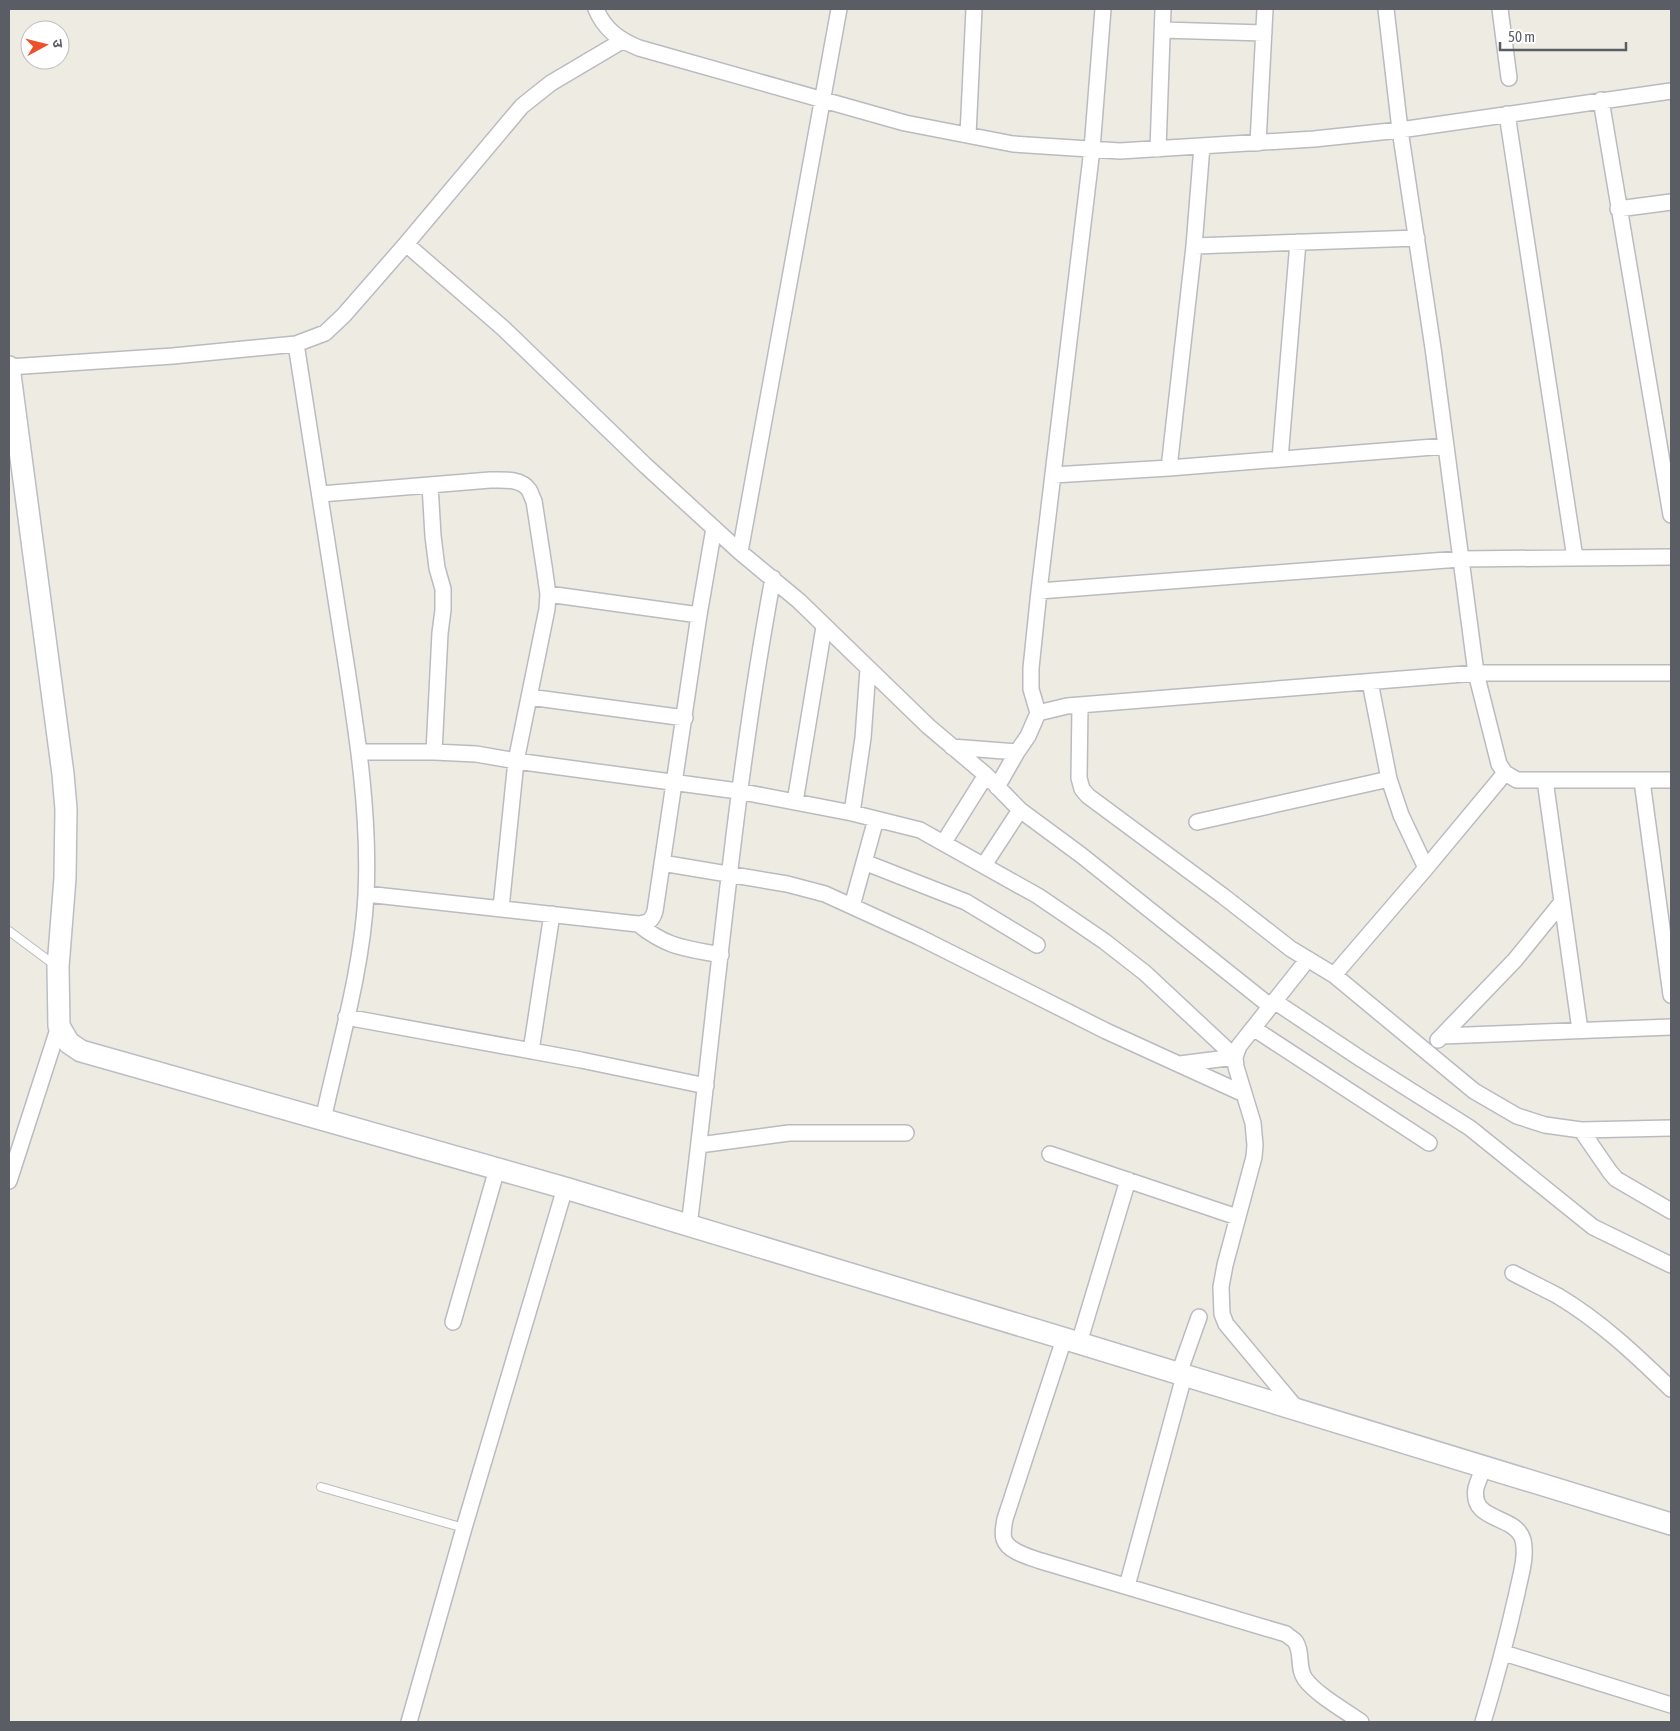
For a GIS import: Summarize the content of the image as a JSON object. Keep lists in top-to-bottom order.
{
  "scale_bar": "50 m",
  "north": "right"
}
